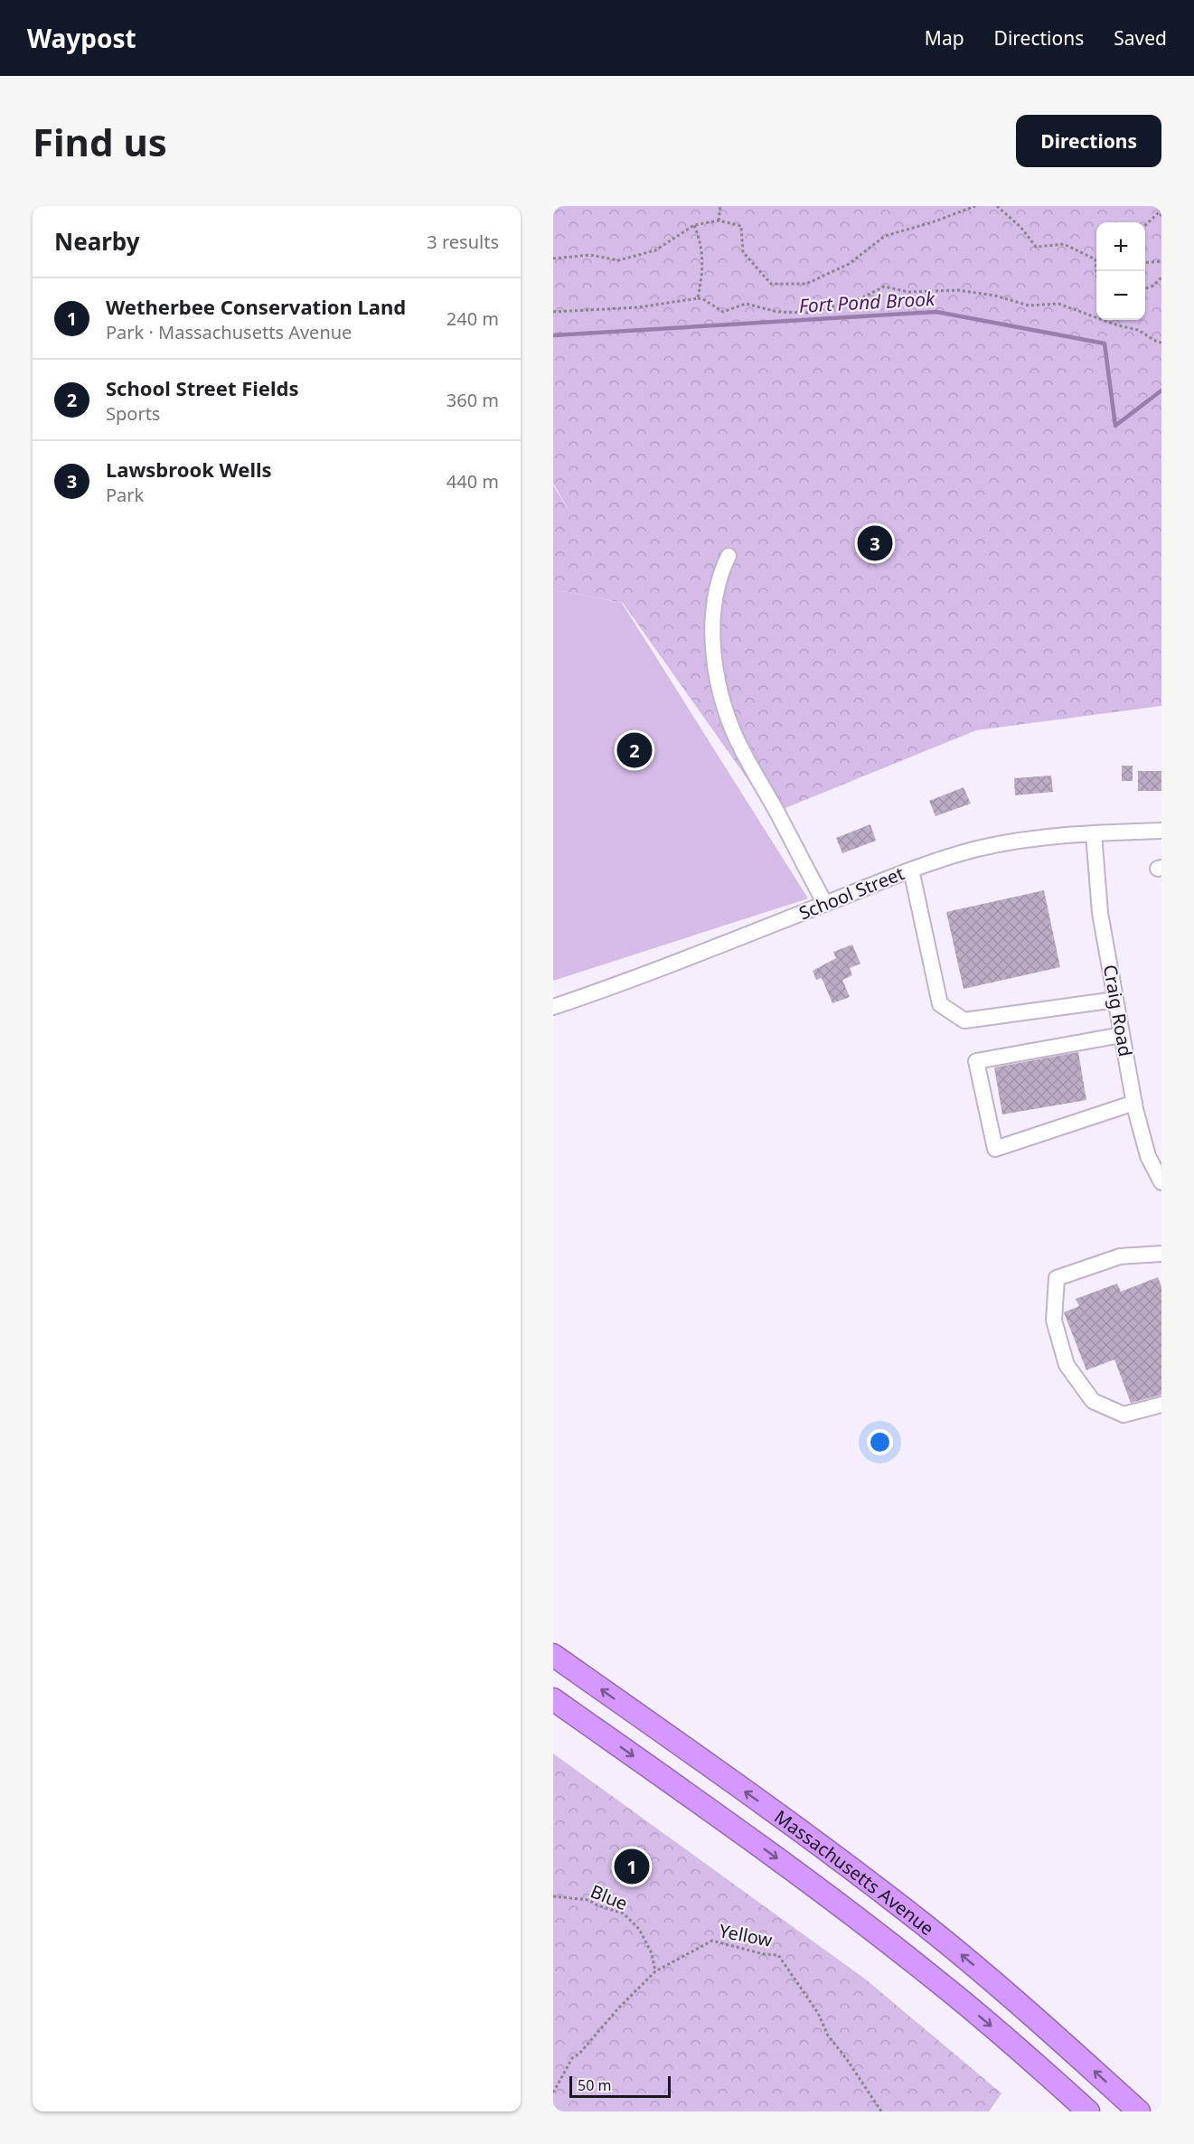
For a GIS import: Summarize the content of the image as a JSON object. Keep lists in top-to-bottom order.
{
  "streets": {
    "highway": ["Massachusetts Avenue"],
    "street": ["School Street", "Craig Road"],
    "path": ["Blue", "Yellow"]
  },
  "crossings": [
    ["School Street", "Craig Road"],
    ["Blue", "Yellow"]
  ],
  "water": ["Fort Pond Brook"],
  "scale_bar": "50 m",
  "page": {
    "header": "Waypost",
    "nav": ["Map", "Directions", "Saved"],
    "buttons": "Directions",
    "title": "Find us",
    "heading": ["Nearby", "3 results"],
    "map_buttons": ["+", "−"],
    "list": [
      {
        "mark": "1",
        "name": "Wetherbee Conservation Land",
        "note": "Park · Massachusetts Avenue",
        "value": "240 m"
      },
      {
        "mark": "2",
        "name": "School Street Fields",
        "note": "Sports",
        "value": "360 m"
      },
      {
        "mark": "3",
        "name": "Lawsbrook Wells",
        "note": "Park",
        "value": "440 m"
      }
    ],
    "pins": ["3", "2", "1"],
    "scale": "50 m"
  }
}
